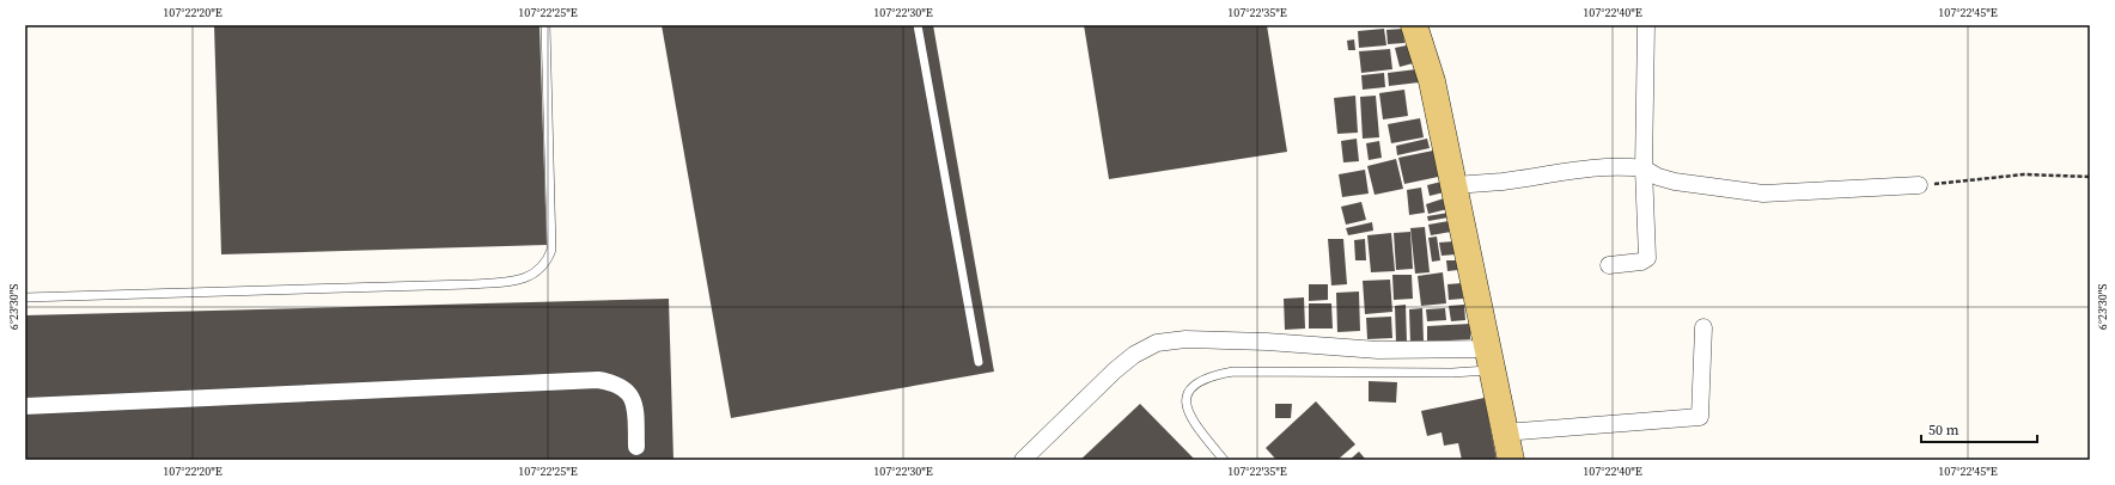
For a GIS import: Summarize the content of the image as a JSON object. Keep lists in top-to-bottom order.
{
  "scale_bar": "50 m",
  "coordinates": [
    "107°22'20\"E",
    "107°22'25\"E",
    "107°22'30\"E",
    "107°22'35\"E",
    "107°22'40\"E",
    "107°22'45\"E",
    "6°23'30\"S"
  ]
}
